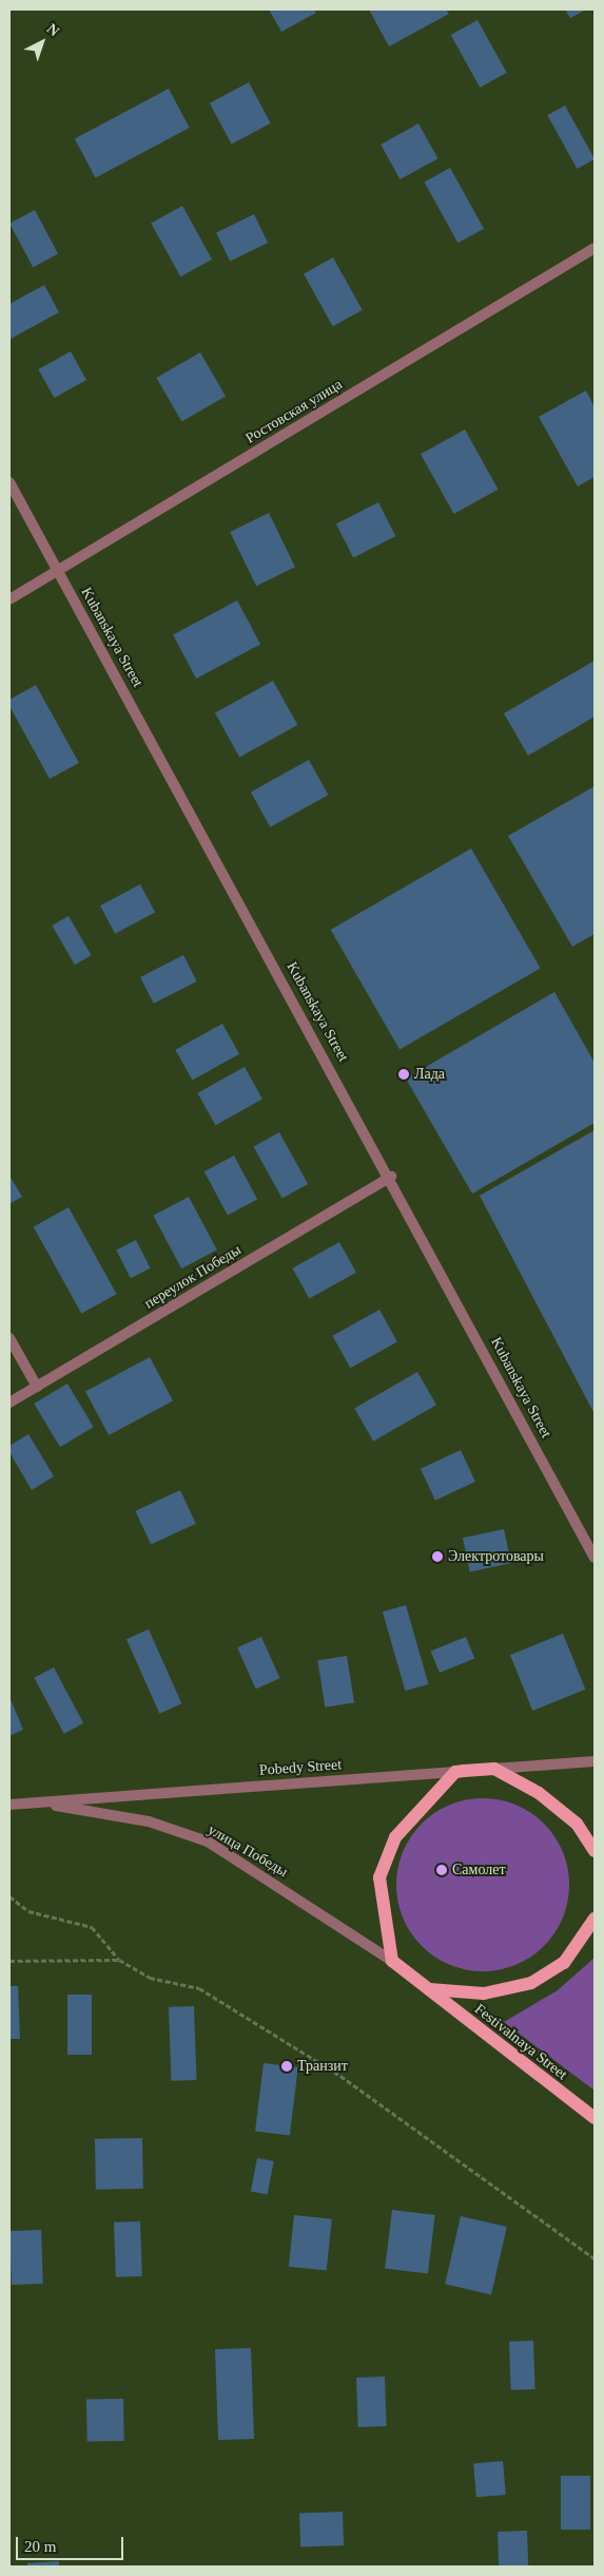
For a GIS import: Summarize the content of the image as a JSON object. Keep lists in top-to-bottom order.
{
  "streets": {
    "main road": ["Pobedy Street", "Festivalnaya Street"],
    "street": [
      "Ростовская улица",
      "Kubanskaya Street",
      "переулок Победы",
      "улица Победы"
    ]
  },
  "crossings": [
    ["Ростовская улица", "Kubanskaya Street"],
    ["Kubanskaya Street", "переулок Победы"],
    ["Pobedy Street", "улица Победы"],
    ["улица Победы", "Festivalnaya Street"]
  ],
  "places": [
    "Лада",
    "Электротовары",
    "Самолет",
    "Транзит"
  ],
  "scale_bar": "20 m",
  "north": "top right"
}
